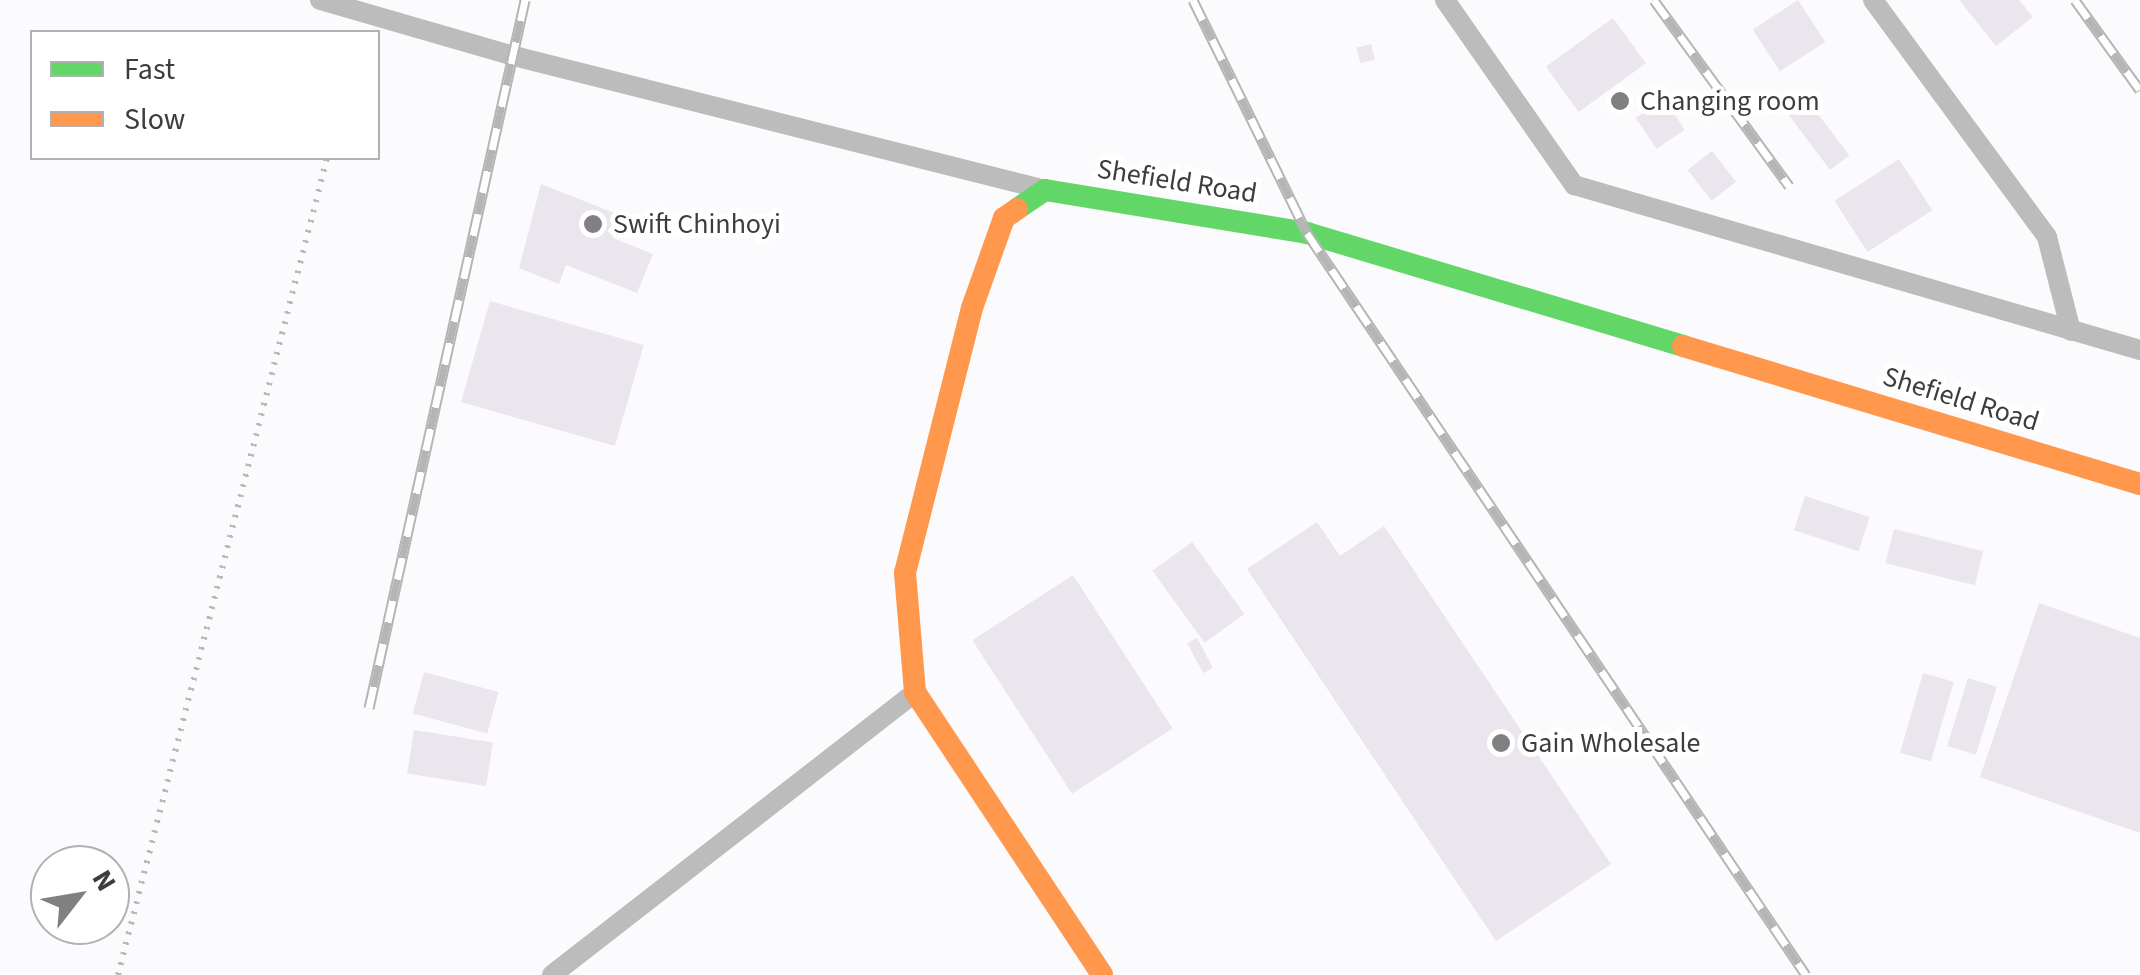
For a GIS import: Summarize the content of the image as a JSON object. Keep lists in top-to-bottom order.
{
  "streets": {
    "street": ["Shefield Road"]
  },
  "places": ["Changing room", "Swift Chinhoyi", "Gain Wholesale"],
  "legend": ["Fast", "Slow"],
  "north": "top right"
}
